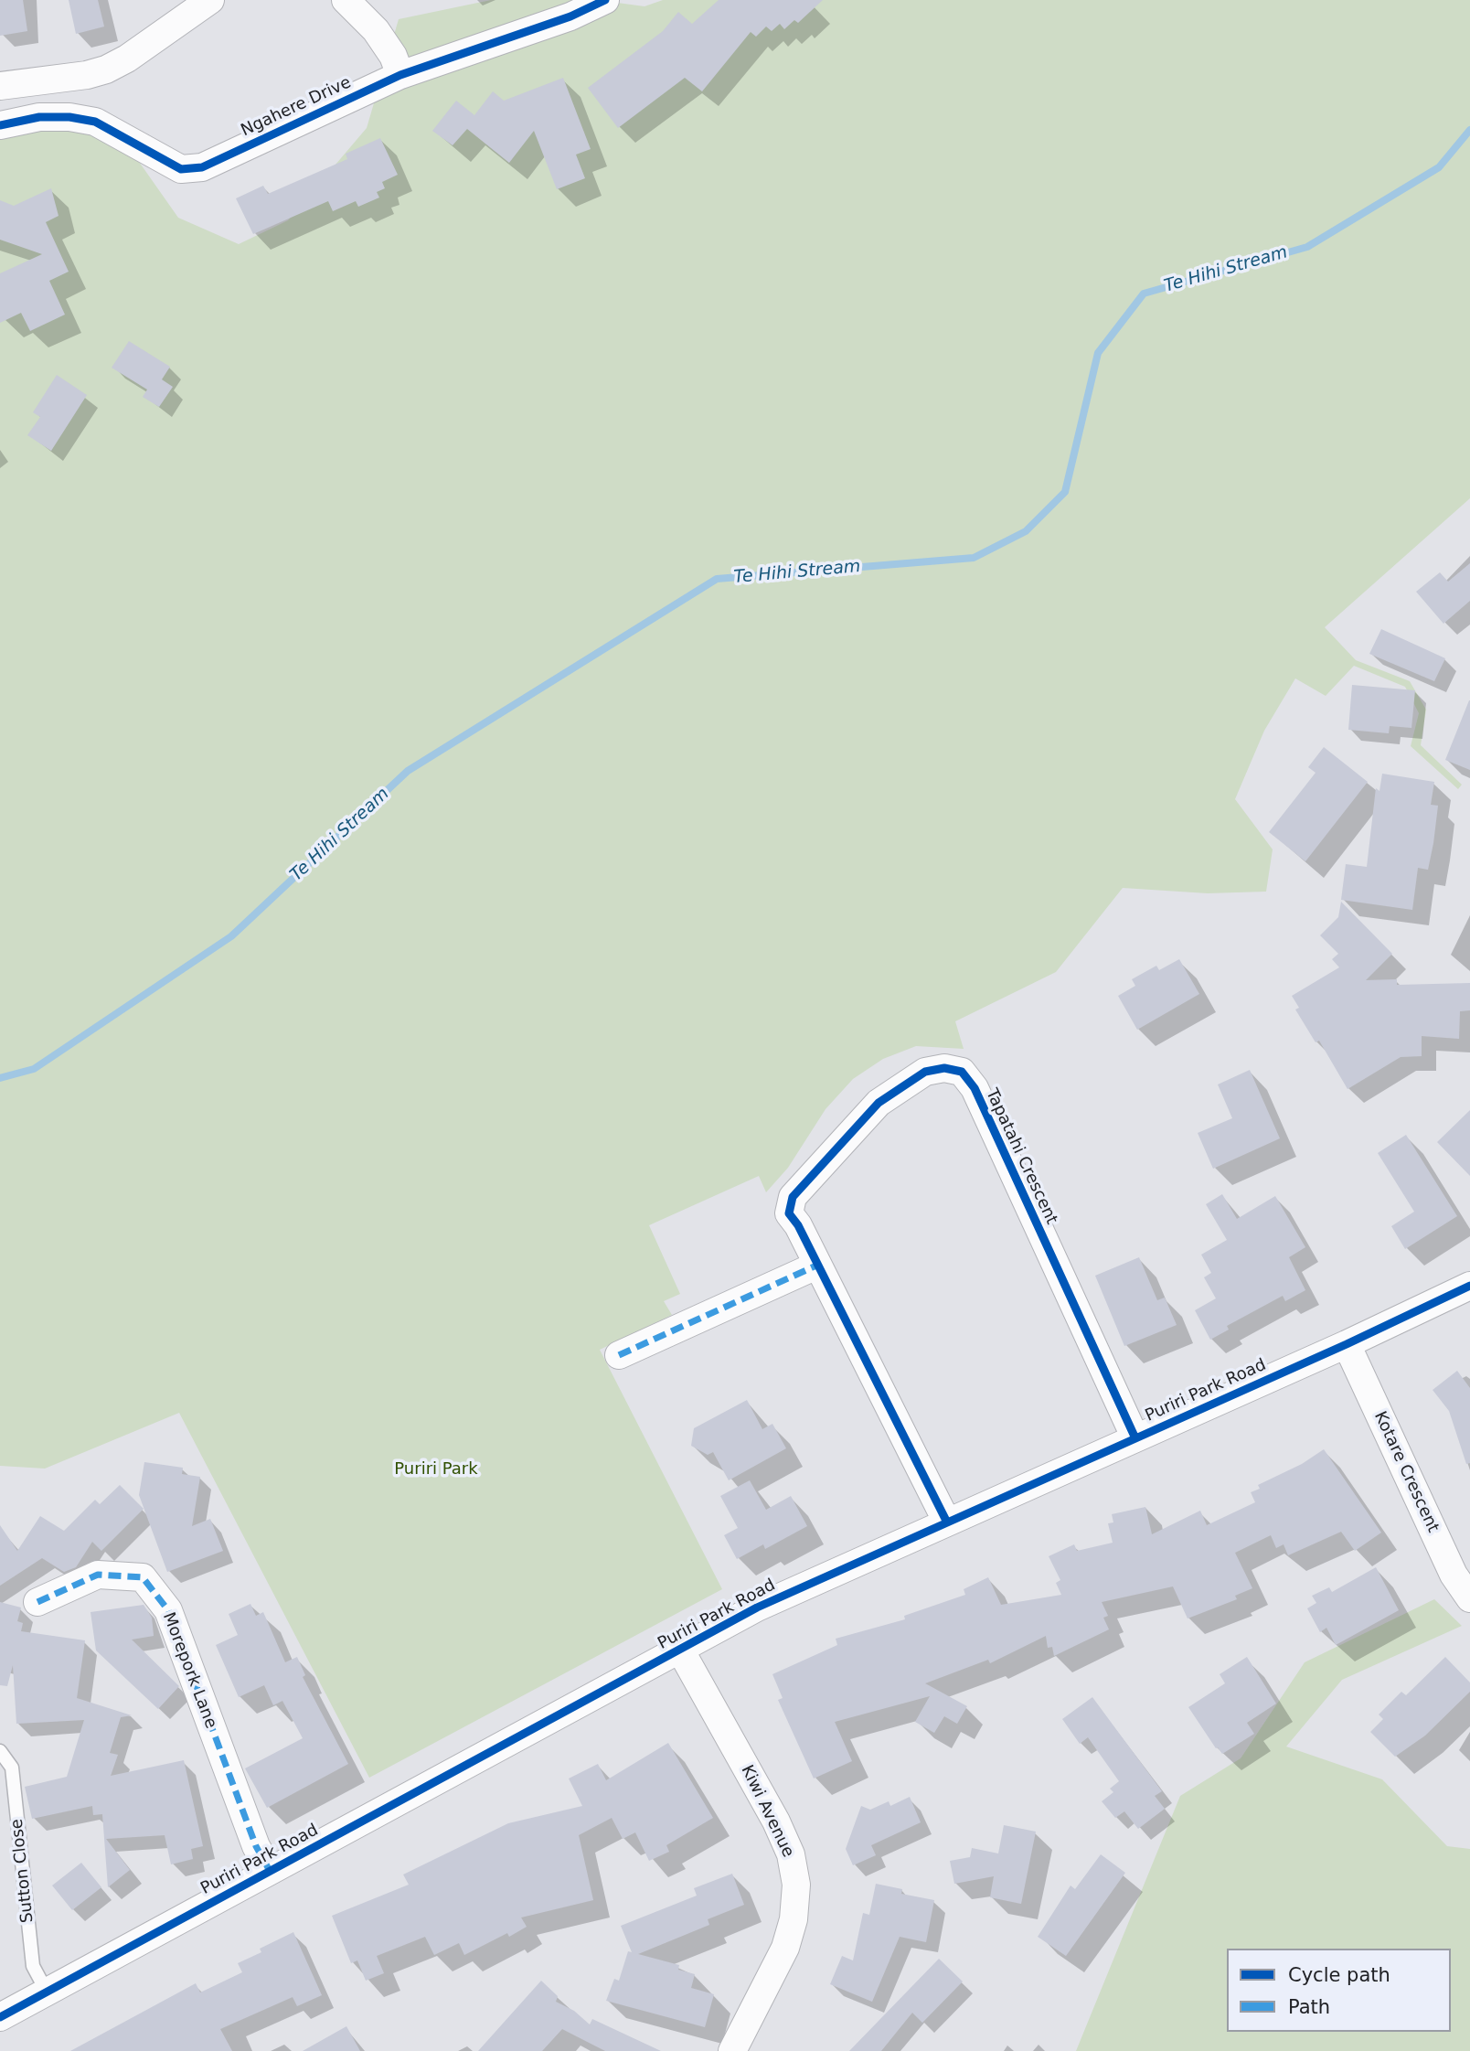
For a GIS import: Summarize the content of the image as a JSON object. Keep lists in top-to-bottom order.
{
  "streets": {
    "street": [
      "Ngahere Drive",
      "Tapatahi Crescent",
      "Puriri Park Road",
      "Kotare Crescent",
      "Morepork Lane",
      "Kiwi Avenue"
    ],
    "lane": ["Sutton Close"]
  },
  "crossings": [
    ["Tapatahi Crescent", "Puriri Park Road"],
    ["Puriri Park Road", "Kotare Crescent"],
    ["Puriri Park Road", "Morepork Lane"],
    ["Puriri Park Road", "Kiwi Avenue"],
    ["Puriri Park Road", "Sutton Close"]
  ],
  "water": ["Te Hihi Stream"],
  "parks": ["Puriri Park"],
  "legend": ["Cycle path", "Path"]
}
